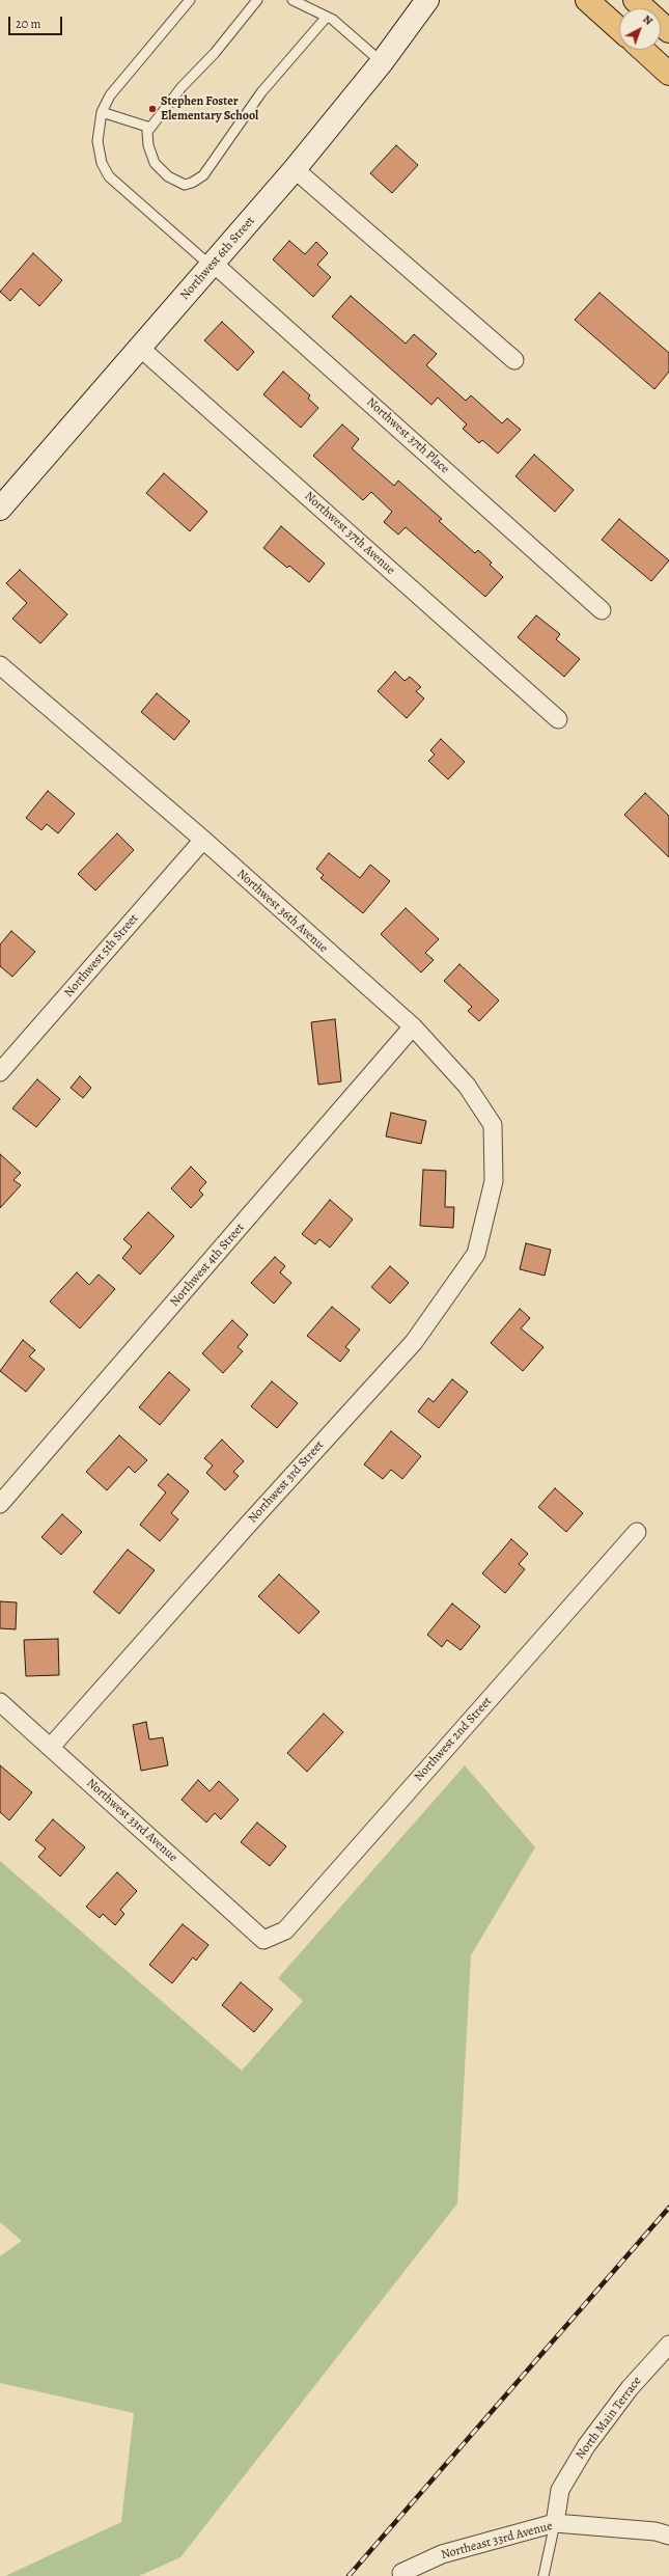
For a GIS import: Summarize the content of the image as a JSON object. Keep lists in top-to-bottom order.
{
  "streets": {
    "main road": ["Northwest 6th Street"],
    "street": [
      "Northwest 37th Place",
      "Northwest 37th Avenue",
      "Northwest 36th Avenue",
      "Northwest 5th Street",
      "Northwest 4th Street",
      "Northwest 3rd Street",
      "Northwest 2nd Street",
      "Northwest 33rd Avenue",
      "North Main Terrace",
      "Northeast 33rd Avenue"
    ]
  },
  "crossings": [
    ["Northwest 6th Street", "Northwest 37th Place"],
    ["Northwest 6th Street", "Northwest 37th Avenue"],
    ["Northwest 36th Avenue", "Northwest 5th Street"],
    ["Northwest 36th Avenue", "Northwest 4th Street"],
    ["Northwest 36th Avenue", "Northwest 3rd Street"],
    ["Northwest 3rd Street", "Northwest 33rd Avenue"],
    ["Northwest 2nd Street", "Northwest 33rd Avenue"],
    ["North Main Terrace", "Northeast 33rd Avenue"]
  ],
  "places": ["Stephen Foster Elementary School"],
  "scale_bar": "20 m",
  "north": "top right"
}
